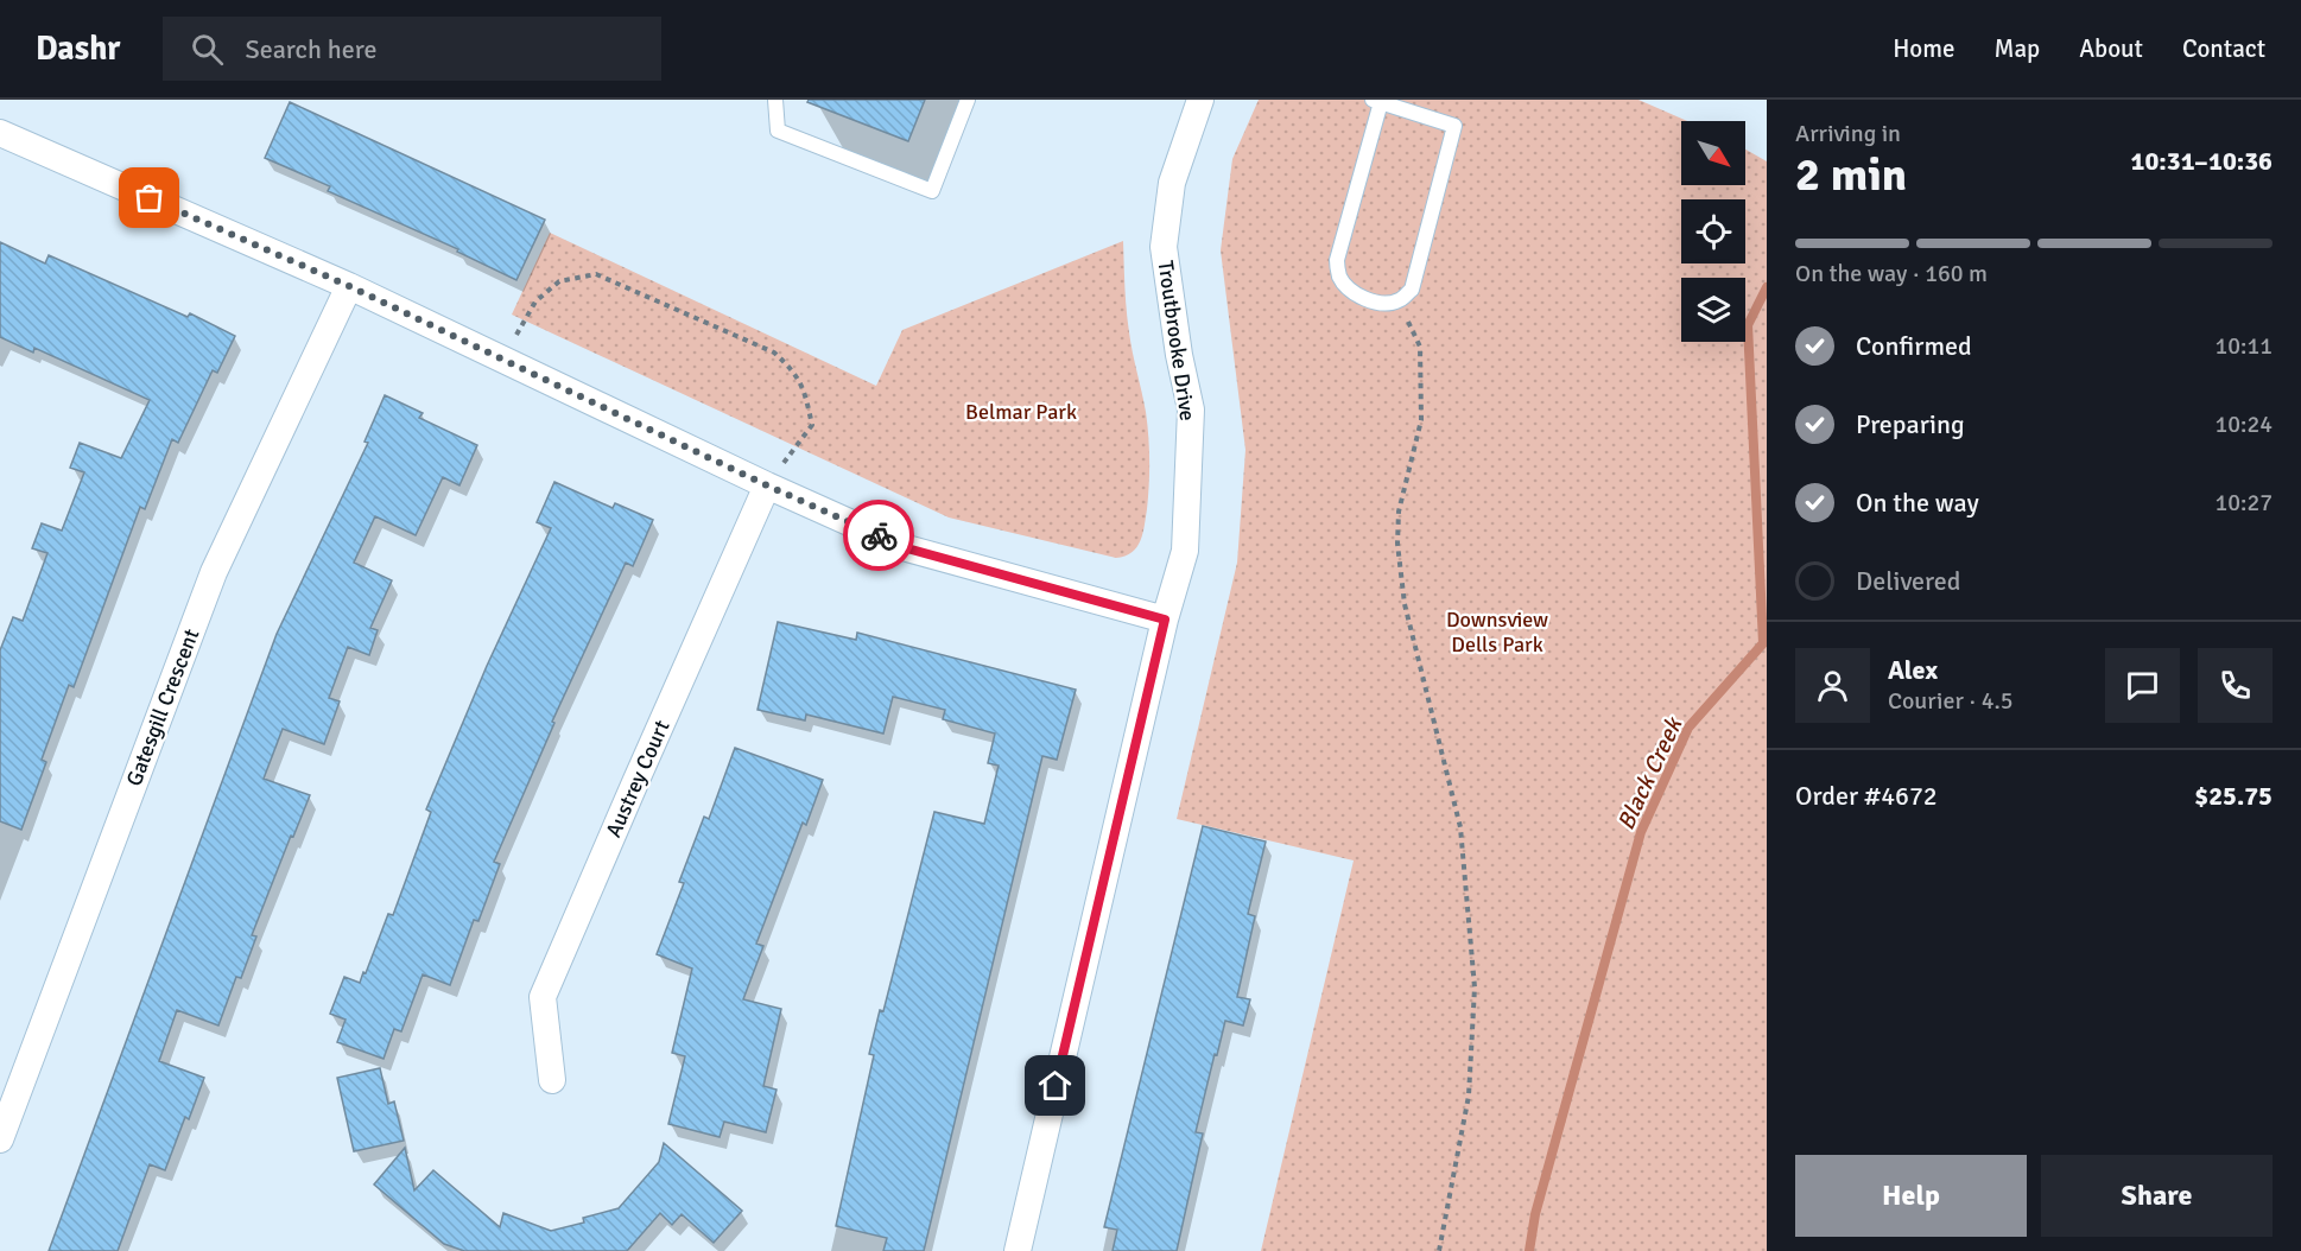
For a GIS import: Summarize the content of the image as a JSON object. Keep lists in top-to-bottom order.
{
  "streets": {
    "street": ["Troutbrooke Drive", "Gatesgill Crescent", "Austrey Court"]
  },
  "water": ["Black Creek"],
  "parks": ["Belmar Park", "Downsview Dells Park"],
  "north": "bottom right",
  "page": {
    "header": "Dashr",
    "search": "Search here",
    "nav": [
      "Home",
      "Map",
      "About",
      "Contact"
    ],
    "heading": ["2 min", "Arriving in", "10:31–10:36"],
    "panel": [
      "Alex",
      "Courier · 4.5",
      "Order #4672",
      "$25.75"
    ],
    "bar": "On the way · 160 m",
    "list": [
      ["Confirmed", "10:11"],
      ["Preparing", "10:24"],
      ["On the way", "10:27"],
      "Delivered"
    ],
    "buttons": ["Help", "Share"]
  }
}
